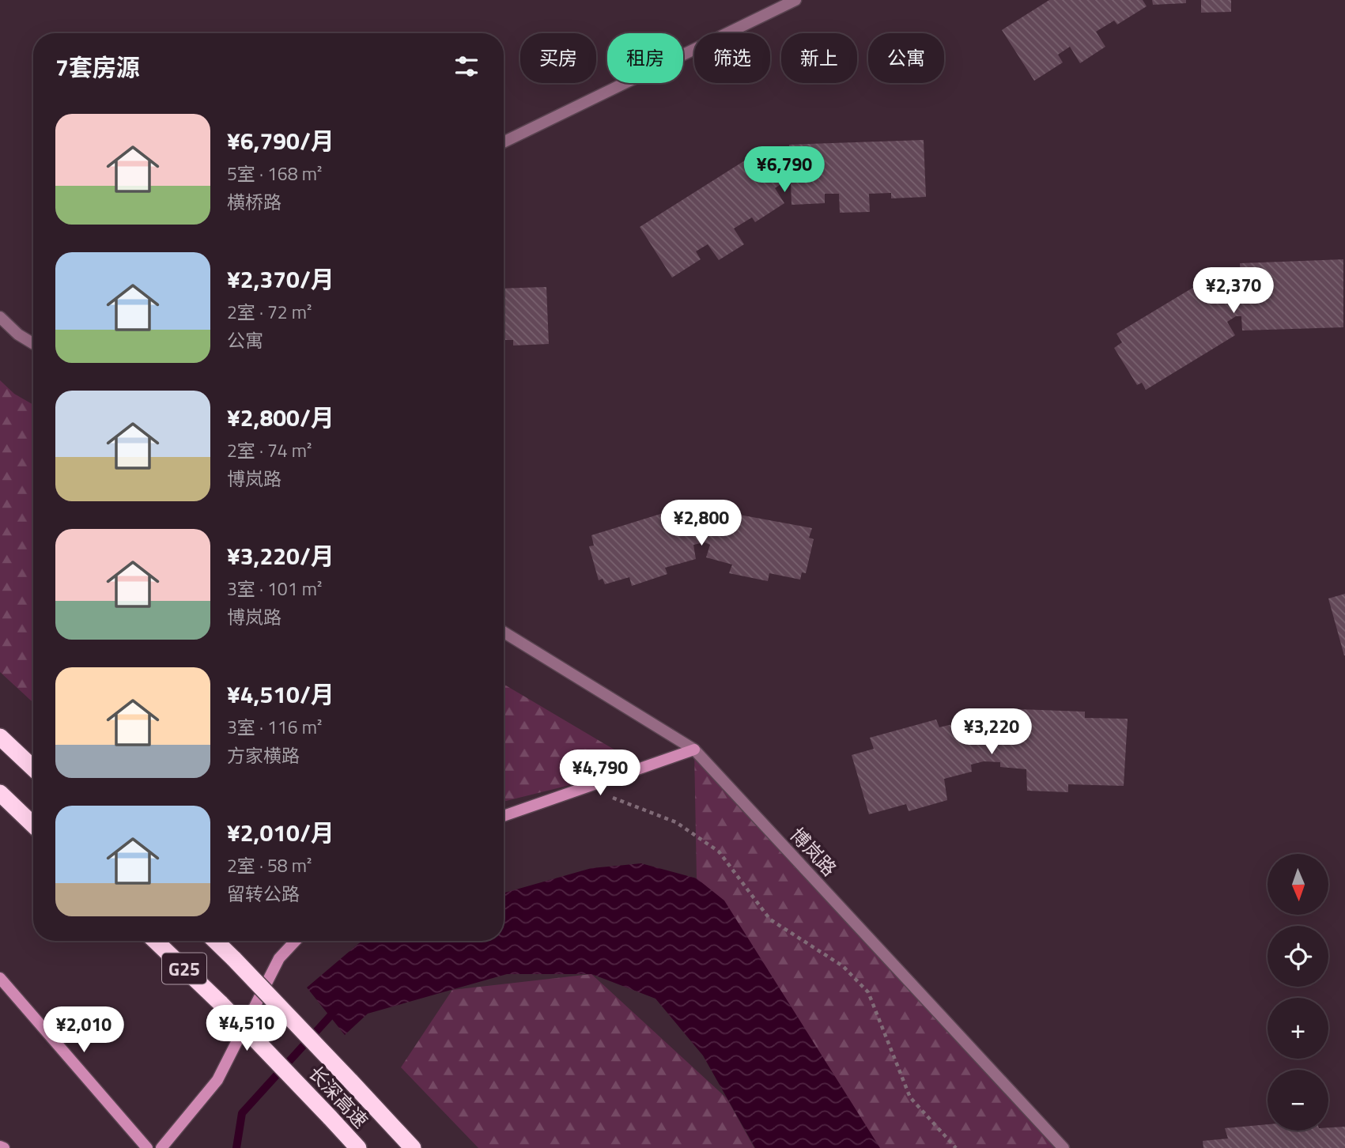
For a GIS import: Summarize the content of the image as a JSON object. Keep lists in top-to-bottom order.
{
  "streets": {
    "highway": ["G25", "长深高速"],
    "street": ["博岚路"]
  },
  "north": "bottom",
  "page": {
    "chip": [
      "买房",
      "租房",
      "筛选",
      "新上",
      "公寓"
    ],
    "heading": "7套房源",
    "list": [
      {
        "name": "¥6,790/月",
        "note": "5室 · 168 m² · 横桥路"
      },
      {
        "name": "¥2,370/月",
        "note": "2室 · 72 m² · 公寓"
      },
      {
        "name": "¥2,800/月",
        "note": "2室 · 74 m² · 博岚路"
      },
      {
        "name": "¥3,220/月",
        "note": "3室 · 101 m² · 博岚路"
      },
      {
        "name": "¥4,510/月",
        "note": "3室 · 116 m² · 方家横路"
      },
      {
        "name": "¥2,010/月",
        "note": "2室 · 58 m² · 留转公路"
      }
    ],
    "price": [
      "¥6,790",
      "¥2,370",
      "¥2,800",
      "¥3,220",
      "¥4,790",
      "¥4,510",
      "¥2,010"
    ],
    "map_buttons": ["+", "−"]
  }
}
